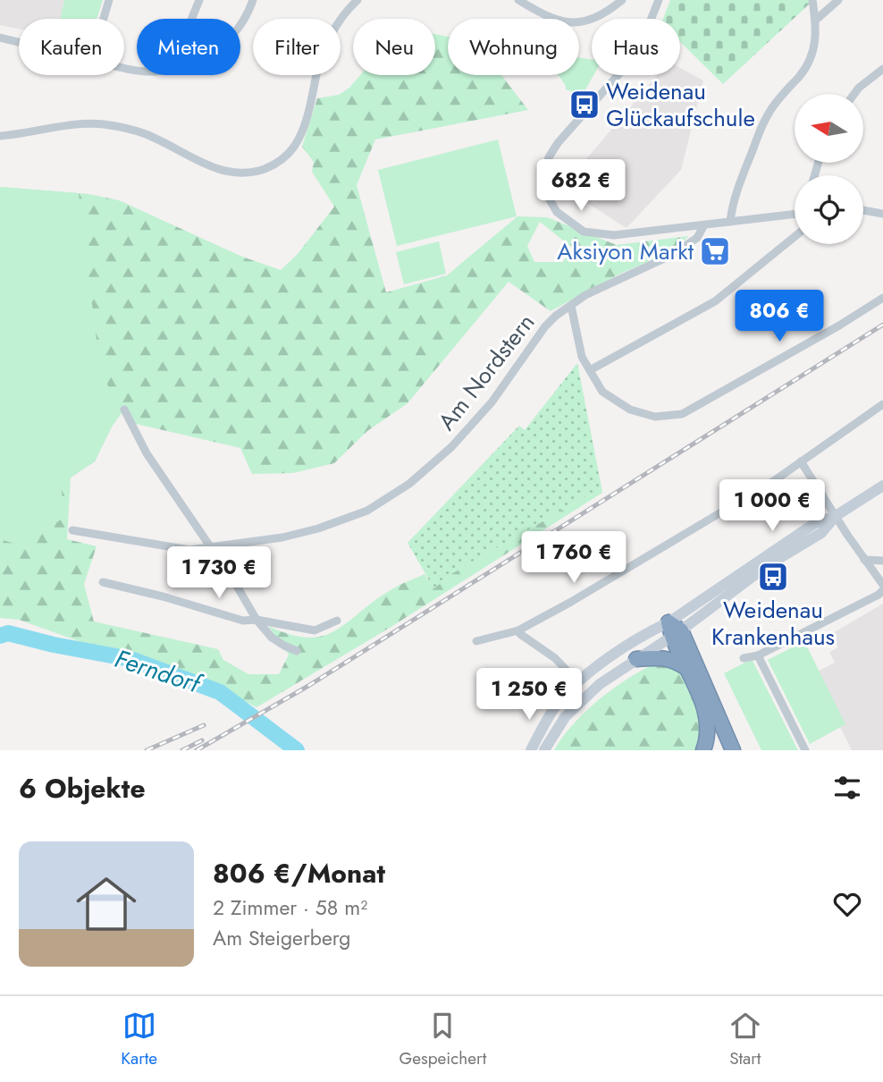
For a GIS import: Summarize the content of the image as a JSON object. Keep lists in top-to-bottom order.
{
  "streets": {
    "street": ["Am Nordstern"]
  },
  "water": ["Ferndorf"],
  "places": {
    "bus stop": ["Weidenau Glückaufschule", "Weidenau Krankenhaus"],
    "supermarket": ["Aksiyon Markt"]
  },
  "north": "left",
  "page": {
    "chip": [
      "Kaufen",
      "Mieten",
      "Filter",
      "Neu",
      "Wohnung",
      "Haus"
    ],
    "price": [
      "682 €",
      "806 €",
      "1 000 €",
      "1 760 €",
      "1 730 €",
      "1 250 €"
    ],
    "heading": "6 Objekte",
    "list": [
      {
        "name": "806 €/Monat",
        "note": "2 Zimmer · 58 m² · Am Steigerberg"
      }
    ],
    "tabs": ["Karte", "Gespeichert", "Start"]
  }
}
